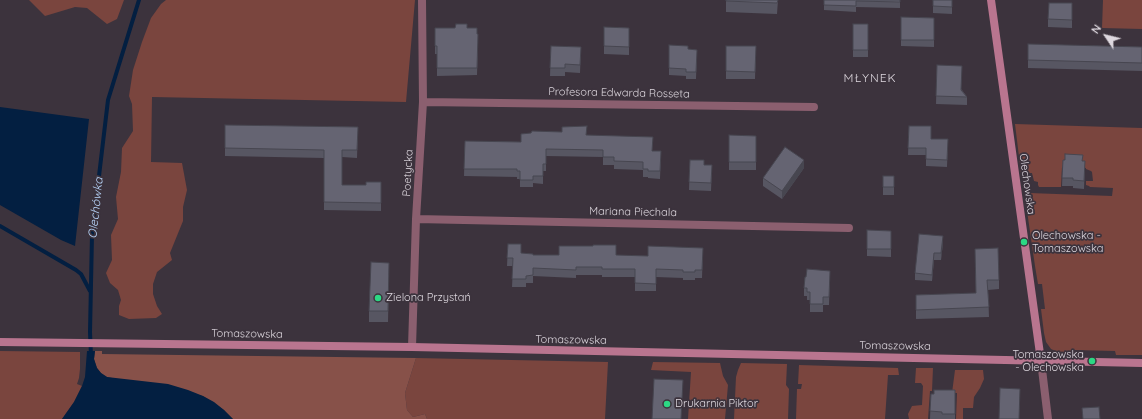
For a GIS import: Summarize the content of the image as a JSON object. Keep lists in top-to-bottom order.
{
  "streets": {
    "street": [
      "Profesora Edwarda Rosseta",
      "Poetycka",
      "Olechowska",
      "Mariana Piechala",
      "Tomaszowska"
    ]
  },
  "crossings": [
    ["Profesora Edwarda Rosseta", "Poetycka"],
    ["Poetycka", "Mariana Piechala"],
    ["Poetycka", "Tomaszowska"],
    ["Olechowska", "Tomaszowska"]
  ],
  "districts": ["MŁYNEK"],
  "water": ["Olechówka"],
  "places": [
    "Olechowska - Tomaszowska",
    "Zielona Przystań",
    "Tomaszowska - Olechowska",
    "Drukarnia Piktor"
  ],
  "north": "top left"
}
